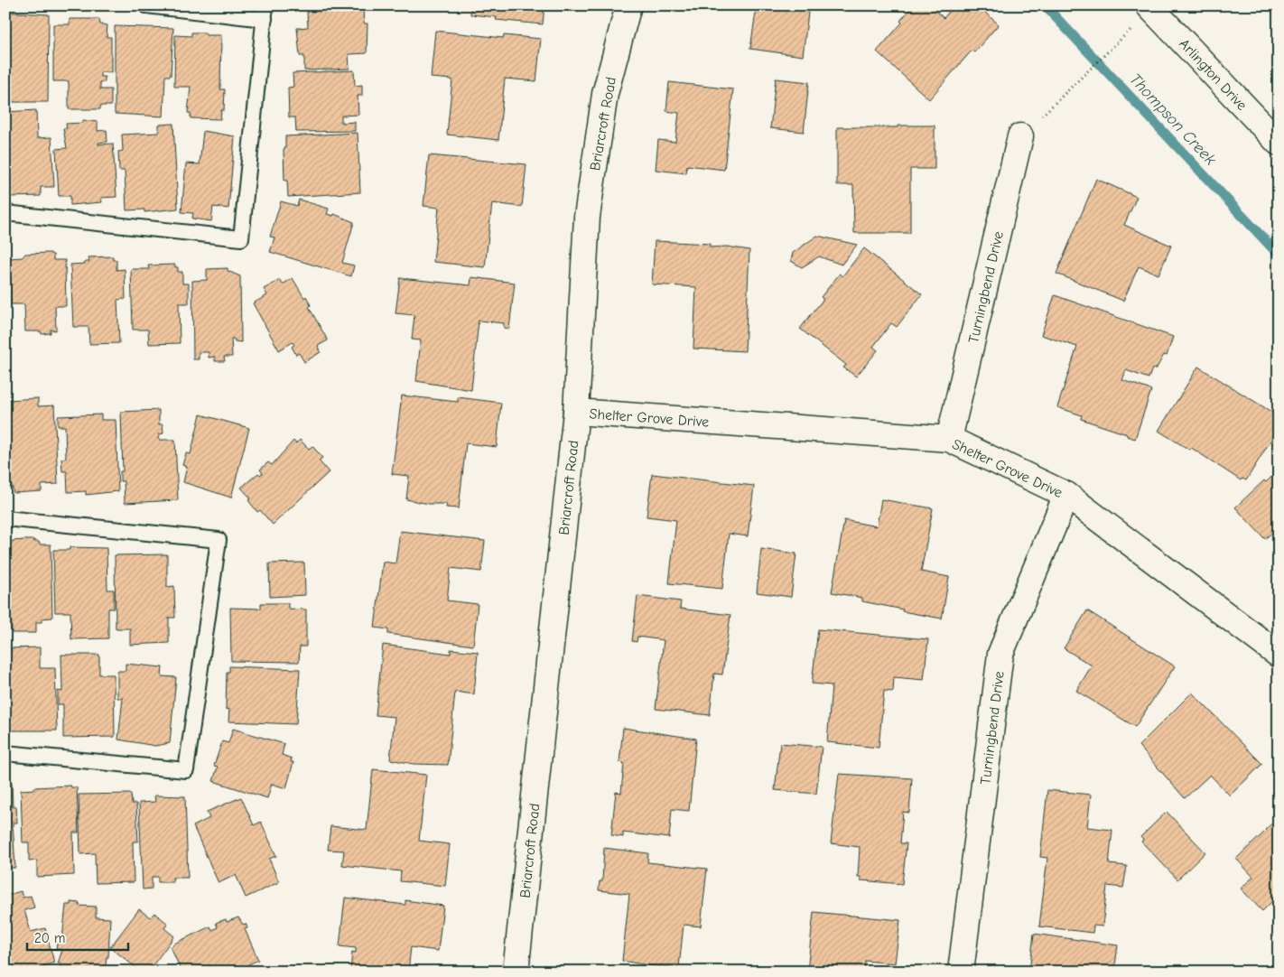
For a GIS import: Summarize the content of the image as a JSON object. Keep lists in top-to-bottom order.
{
  "streets": {
    "street": [
      "Arlington Drive",
      "Briarcroft Road",
      "Turningbend Drive",
      "Shelter Grove Drive"
    ]
  },
  "crossings": [
    ["Briarcroft Road", "Shelter Grove Drive"],
    ["Turningbend Drive", "Shelter Grove Drive"]
  ],
  "water": ["Thompson Creek"],
  "scale_bar": "20 m"
}
